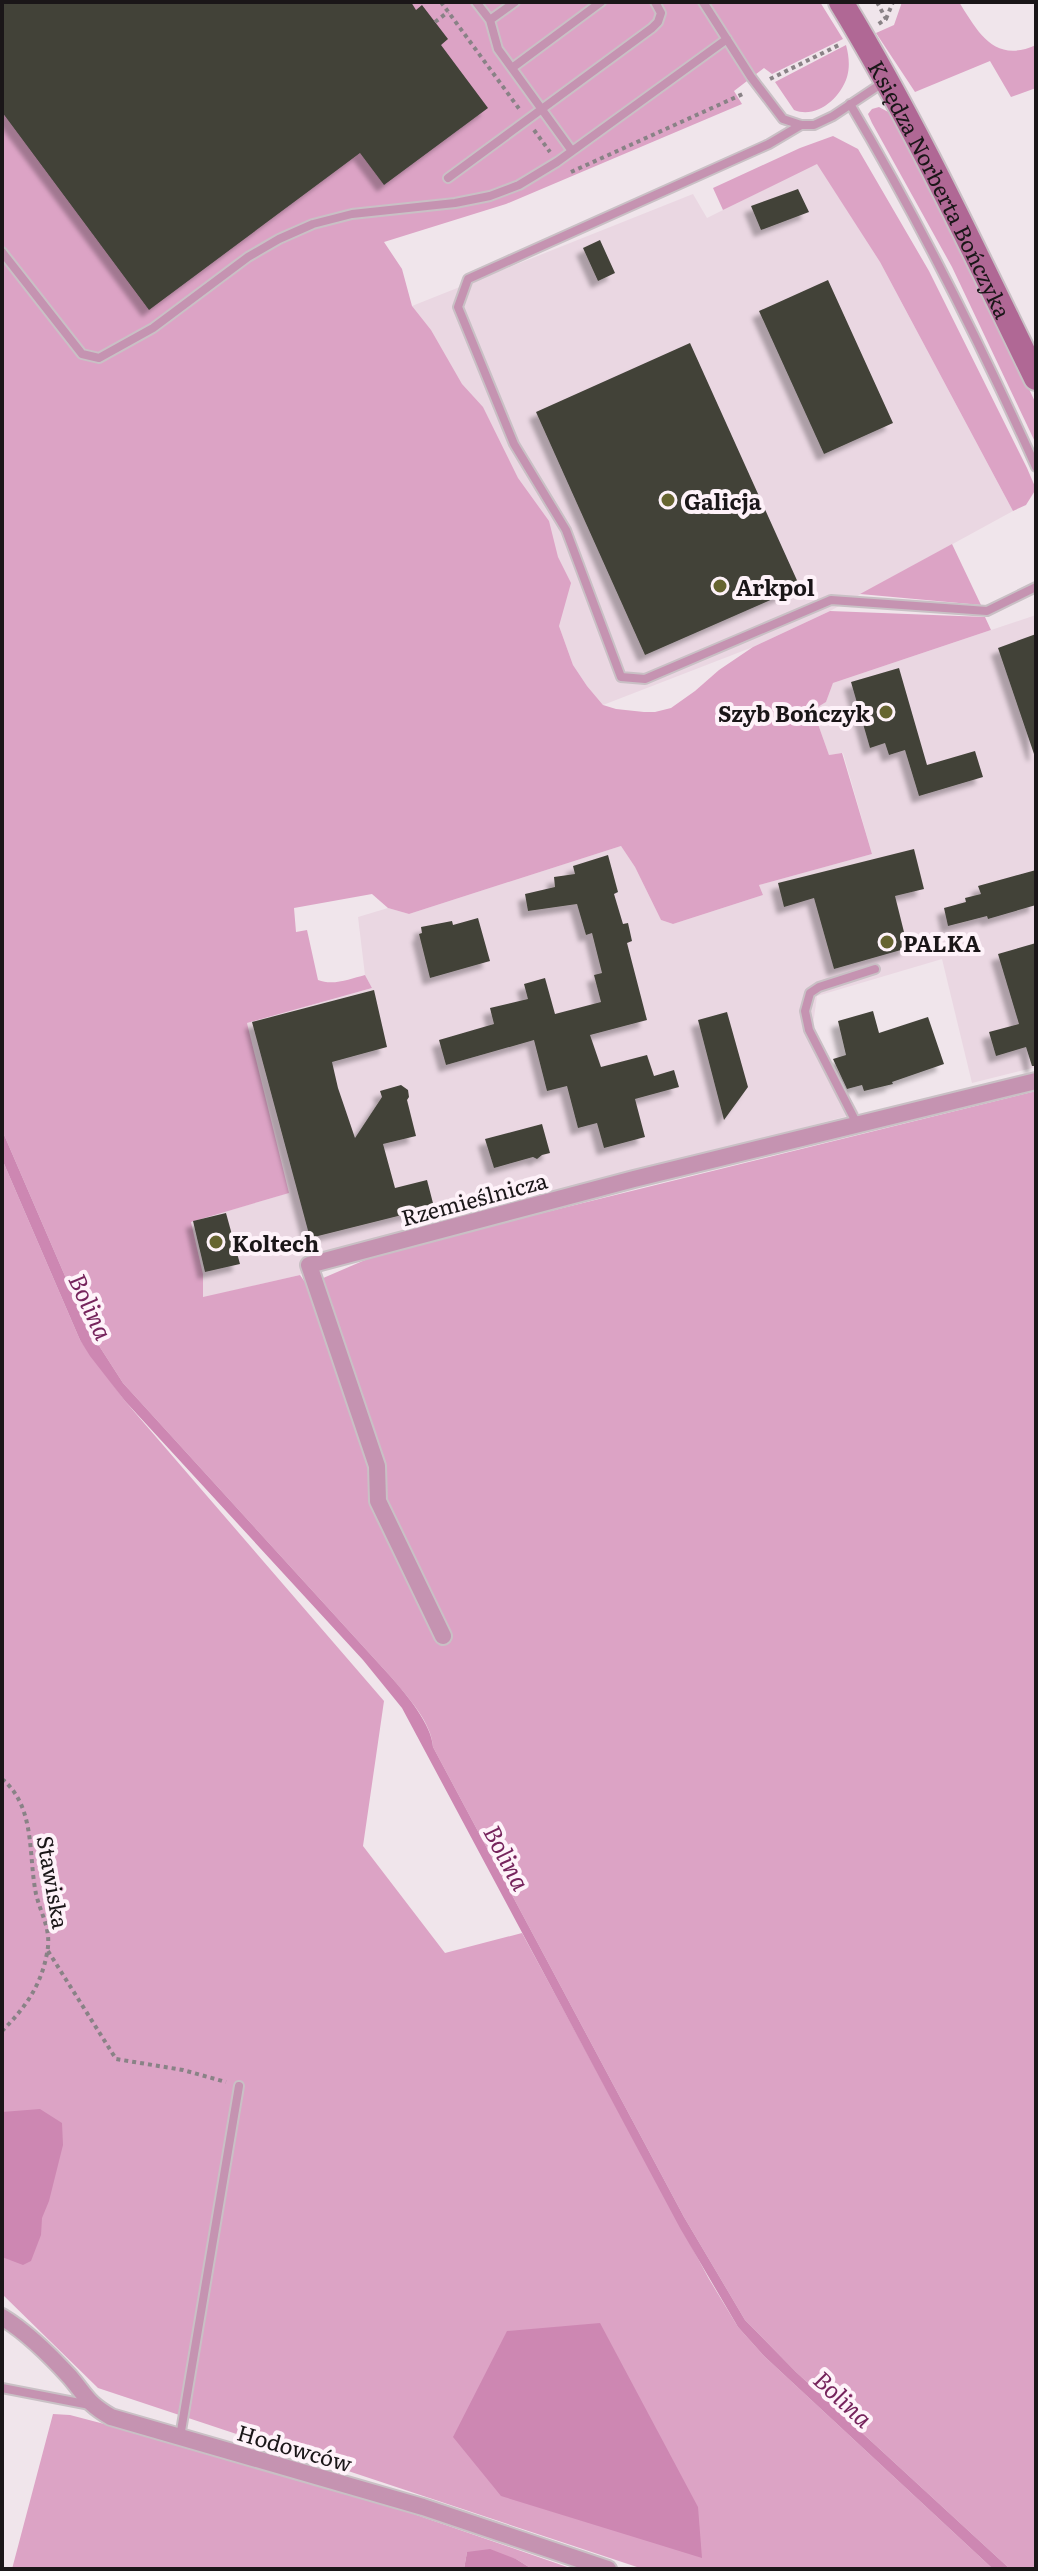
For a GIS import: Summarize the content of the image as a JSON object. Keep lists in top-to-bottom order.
{
  "streets": {
    "street": ["Księdza Norberta Bończyka", "Rzemieślnicza", "Hodowców"],
    "path": ["Stawiska"]
  },
  "water": ["Bolina"],
  "places": [
    "Galicja",
    "Arkpol",
    "Szyb Bończyk",
    "PALKA",
    "Koltech"
  ]
}
